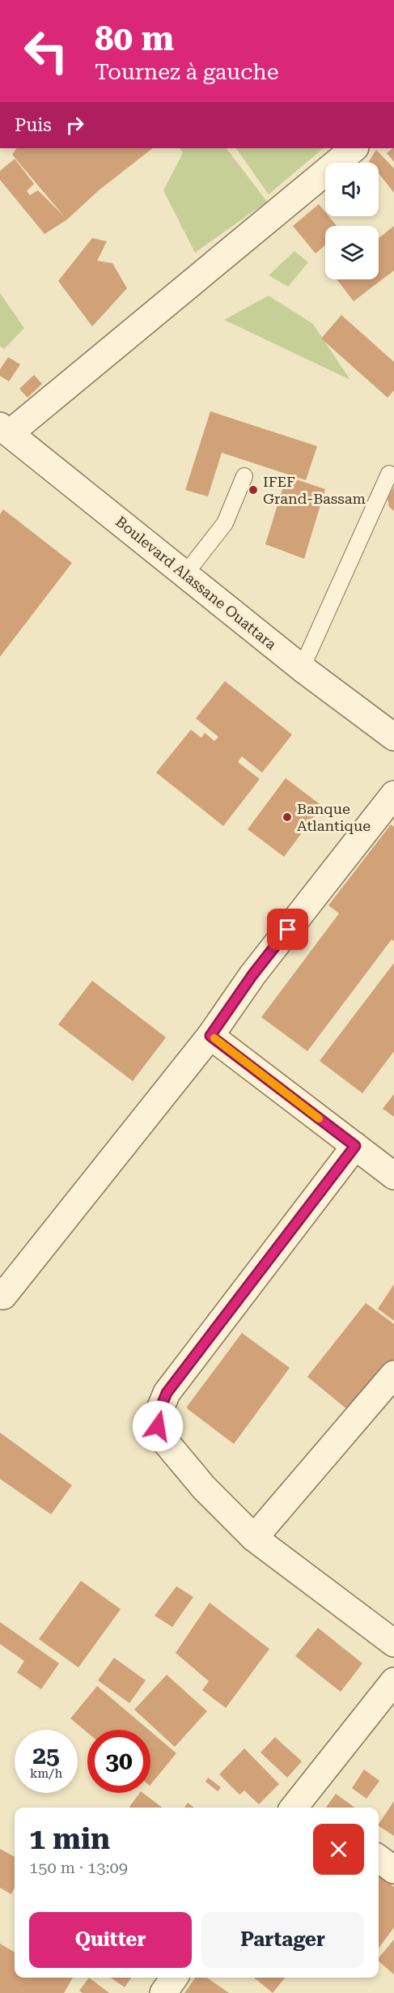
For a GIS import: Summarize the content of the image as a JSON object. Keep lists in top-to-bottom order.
{
  "streets": {
    "street": ["Boulevard Alassane Ouattara"]
  },
  "places": ["IFEF Grand-Bassam", "Banque Atlantique"],
  "page": {
    "turn": ["80 m", "Tournez à gauche"],
    "then": "Puis",
    "speed": "25 km/h",
    "limit": "30",
    "heading": ["1 min", "150 m · 13:09"],
    "buttons": ["Quitter", "Partager"]
  }
}
